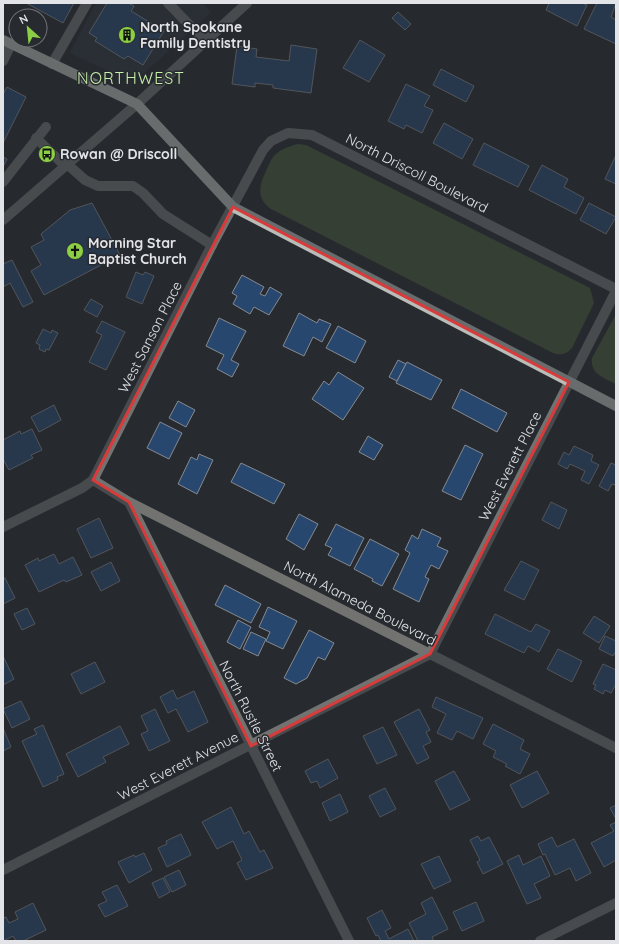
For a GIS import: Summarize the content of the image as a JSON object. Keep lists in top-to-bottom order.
{
  "streets": {
    "street": [
      "North Driscoll Boulevard",
      "West Sanson Place",
      "West Everett Place",
      "North Alameda Boulevard",
      "North Rustle Street",
      "West Everett Avenue"
    ]
  },
  "crossings": [
    ["North Driscoll Boulevard", "West Sanson Place"],
    ["North Driscoll Boulevard", "West Everett Place"],
    ["West Sanson Place", "North Alameda Boulevard"],
    ["West Everett Place", "North Alameda Boulevard"],
    ["West Everett Place", "West Everett Avenue"],
    ["North Alameda Boulevard", "North Rustle Street"],
    ["North Alameda Boulevard", "West Everett Avenue"],
    ["North Rustle Street", "West Everett Avenue"]
  ],
  "districts": ["NORTHWEST"],
  "places": {
    "building": ["North Spokane Family Dentistry"],
    "bus stop": ["Rowan @ Driscoll"],
    "church": ["Morning Star Baptist Church"]
  },
  "north": "top left"
}
